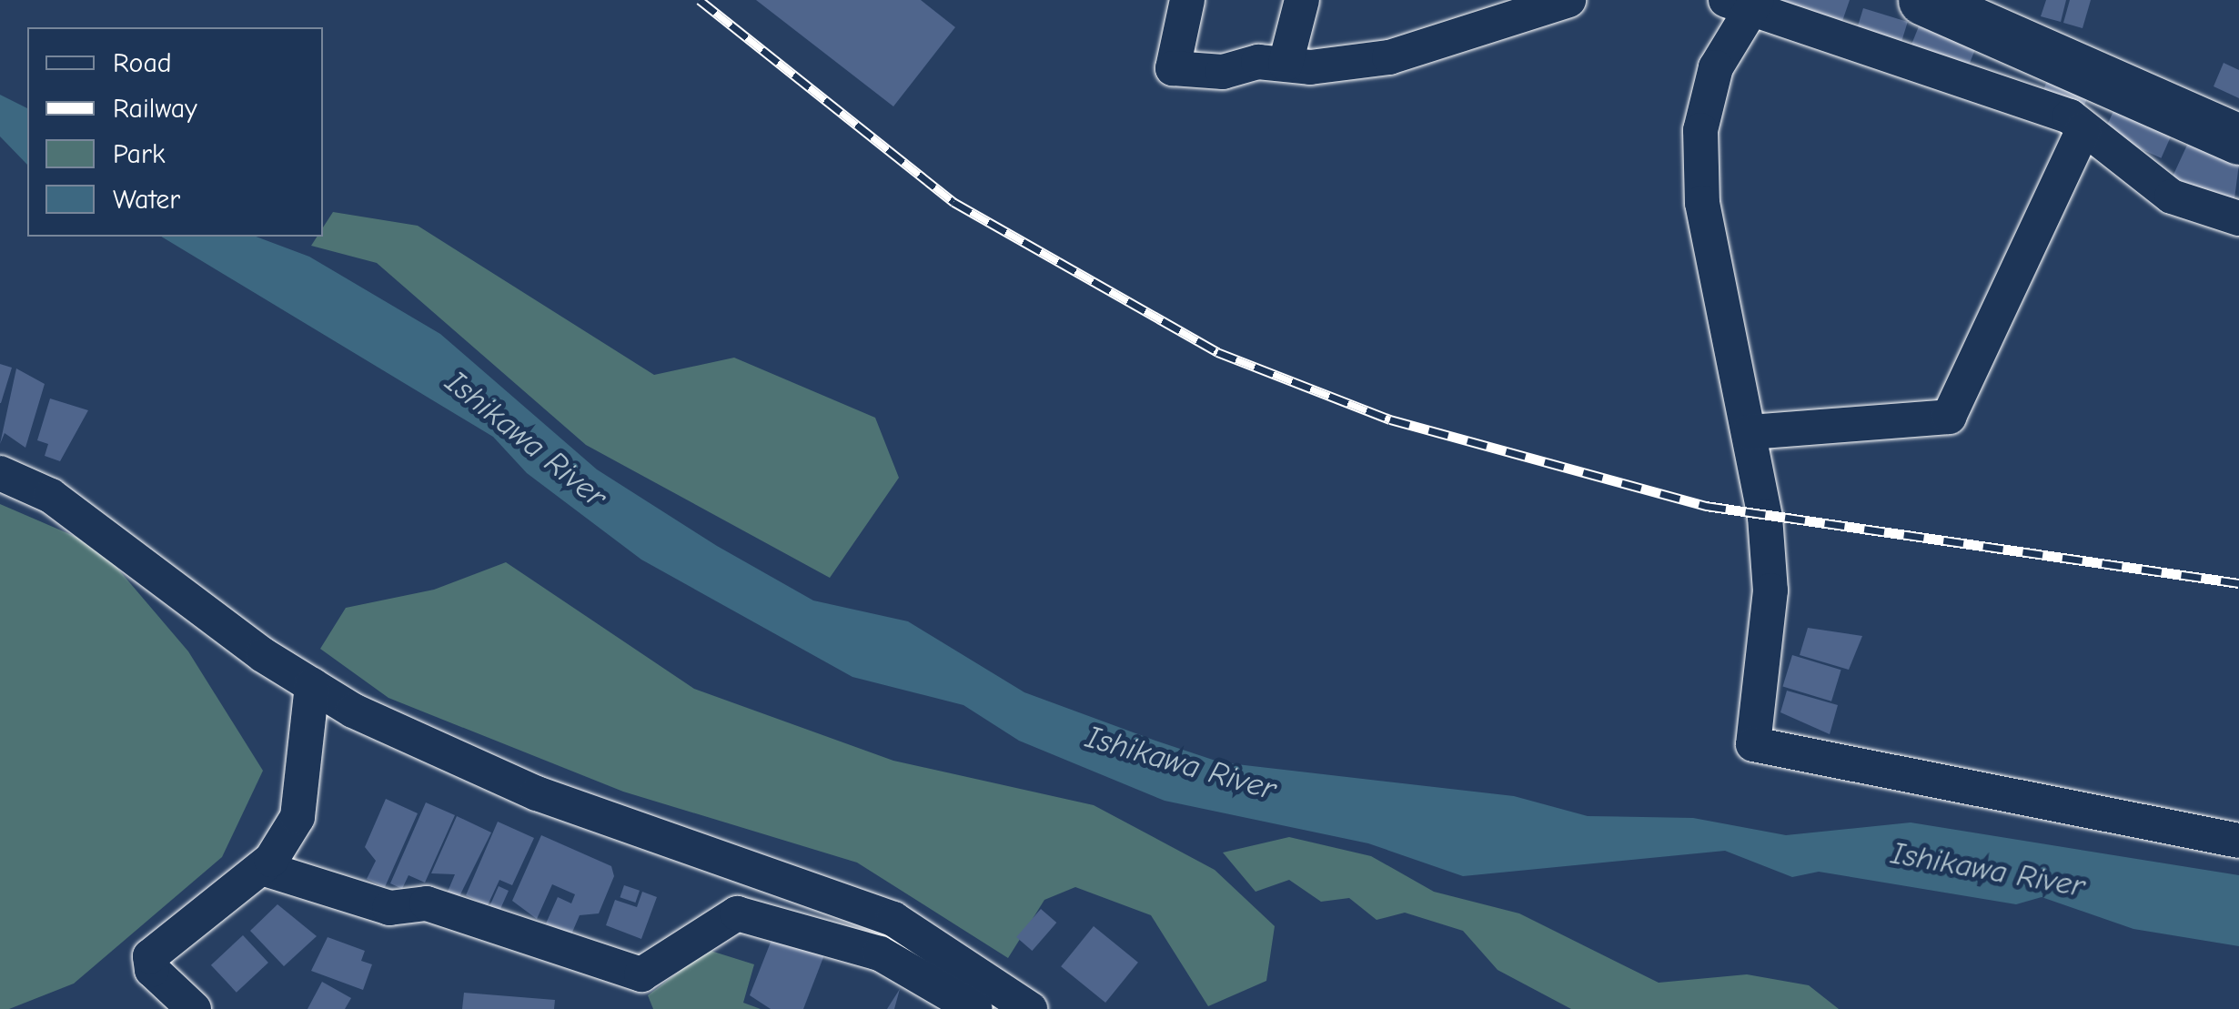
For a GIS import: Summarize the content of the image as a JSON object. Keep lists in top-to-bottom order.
{
  "water": ["Ishikawa River"],
  "legend": [
    "Road",
    "Railway",
    "Park",
    "Water"
  ]
}
